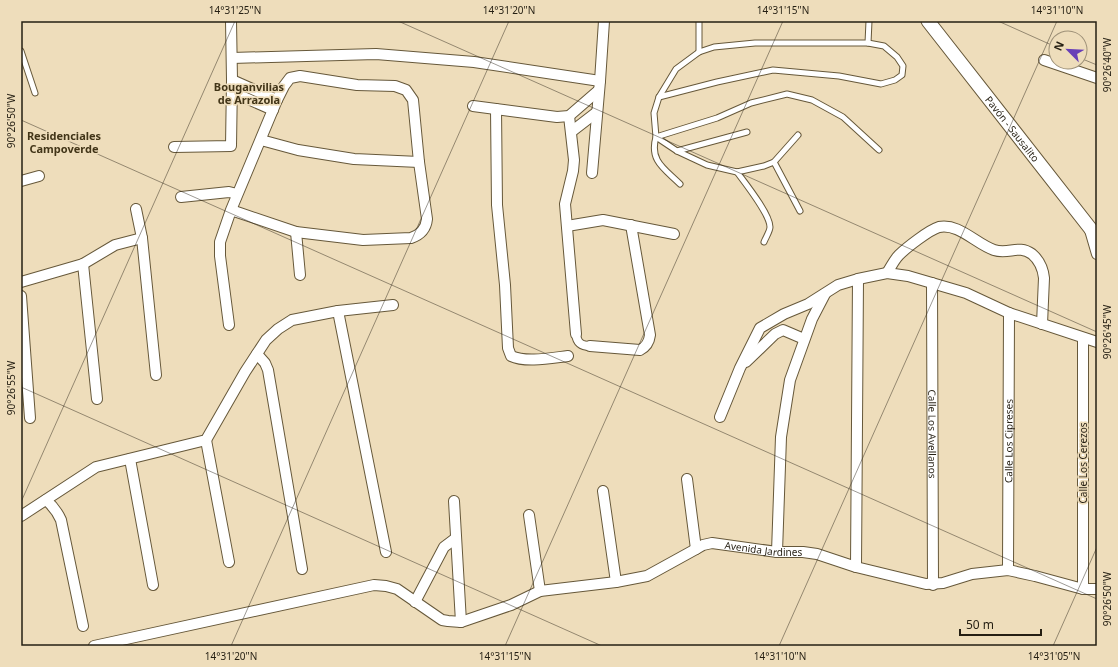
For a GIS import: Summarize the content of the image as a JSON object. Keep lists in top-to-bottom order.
{
  "streets": {
    "street": [
      "Pavón - Sausalito",
      "Calle Los Avellanos",
      "Calle Los Cipreses",
      "Calle Los Cerezos",
      "Avenida Jardines"
    ]
  },
  "crossings": [
    ["Calle Los Avellanos", "Avenida Jardines"],
    ["Calle Los Cipreses", "Avenida Jardines"],
    ["Calle Los Cerezos", "Avenida Jardines"]
  ],
  "districts": ["Bouganvilias de Arrazola", "Residenciales Campoverde"],
  "scale_bar": "50 m",
  "north": "top left",
  "coordinates": [
    "14°31'25\"N",
    "14°31'20\"N",
    "14°31'15\"N",
    "14°31'10\"N",
    "90°26'40\"W",
    "90°26'50\"W",
    "90°26'45\"W",
    "90°26'55\"W",
    "14°31'05\"N"
  ]
}
